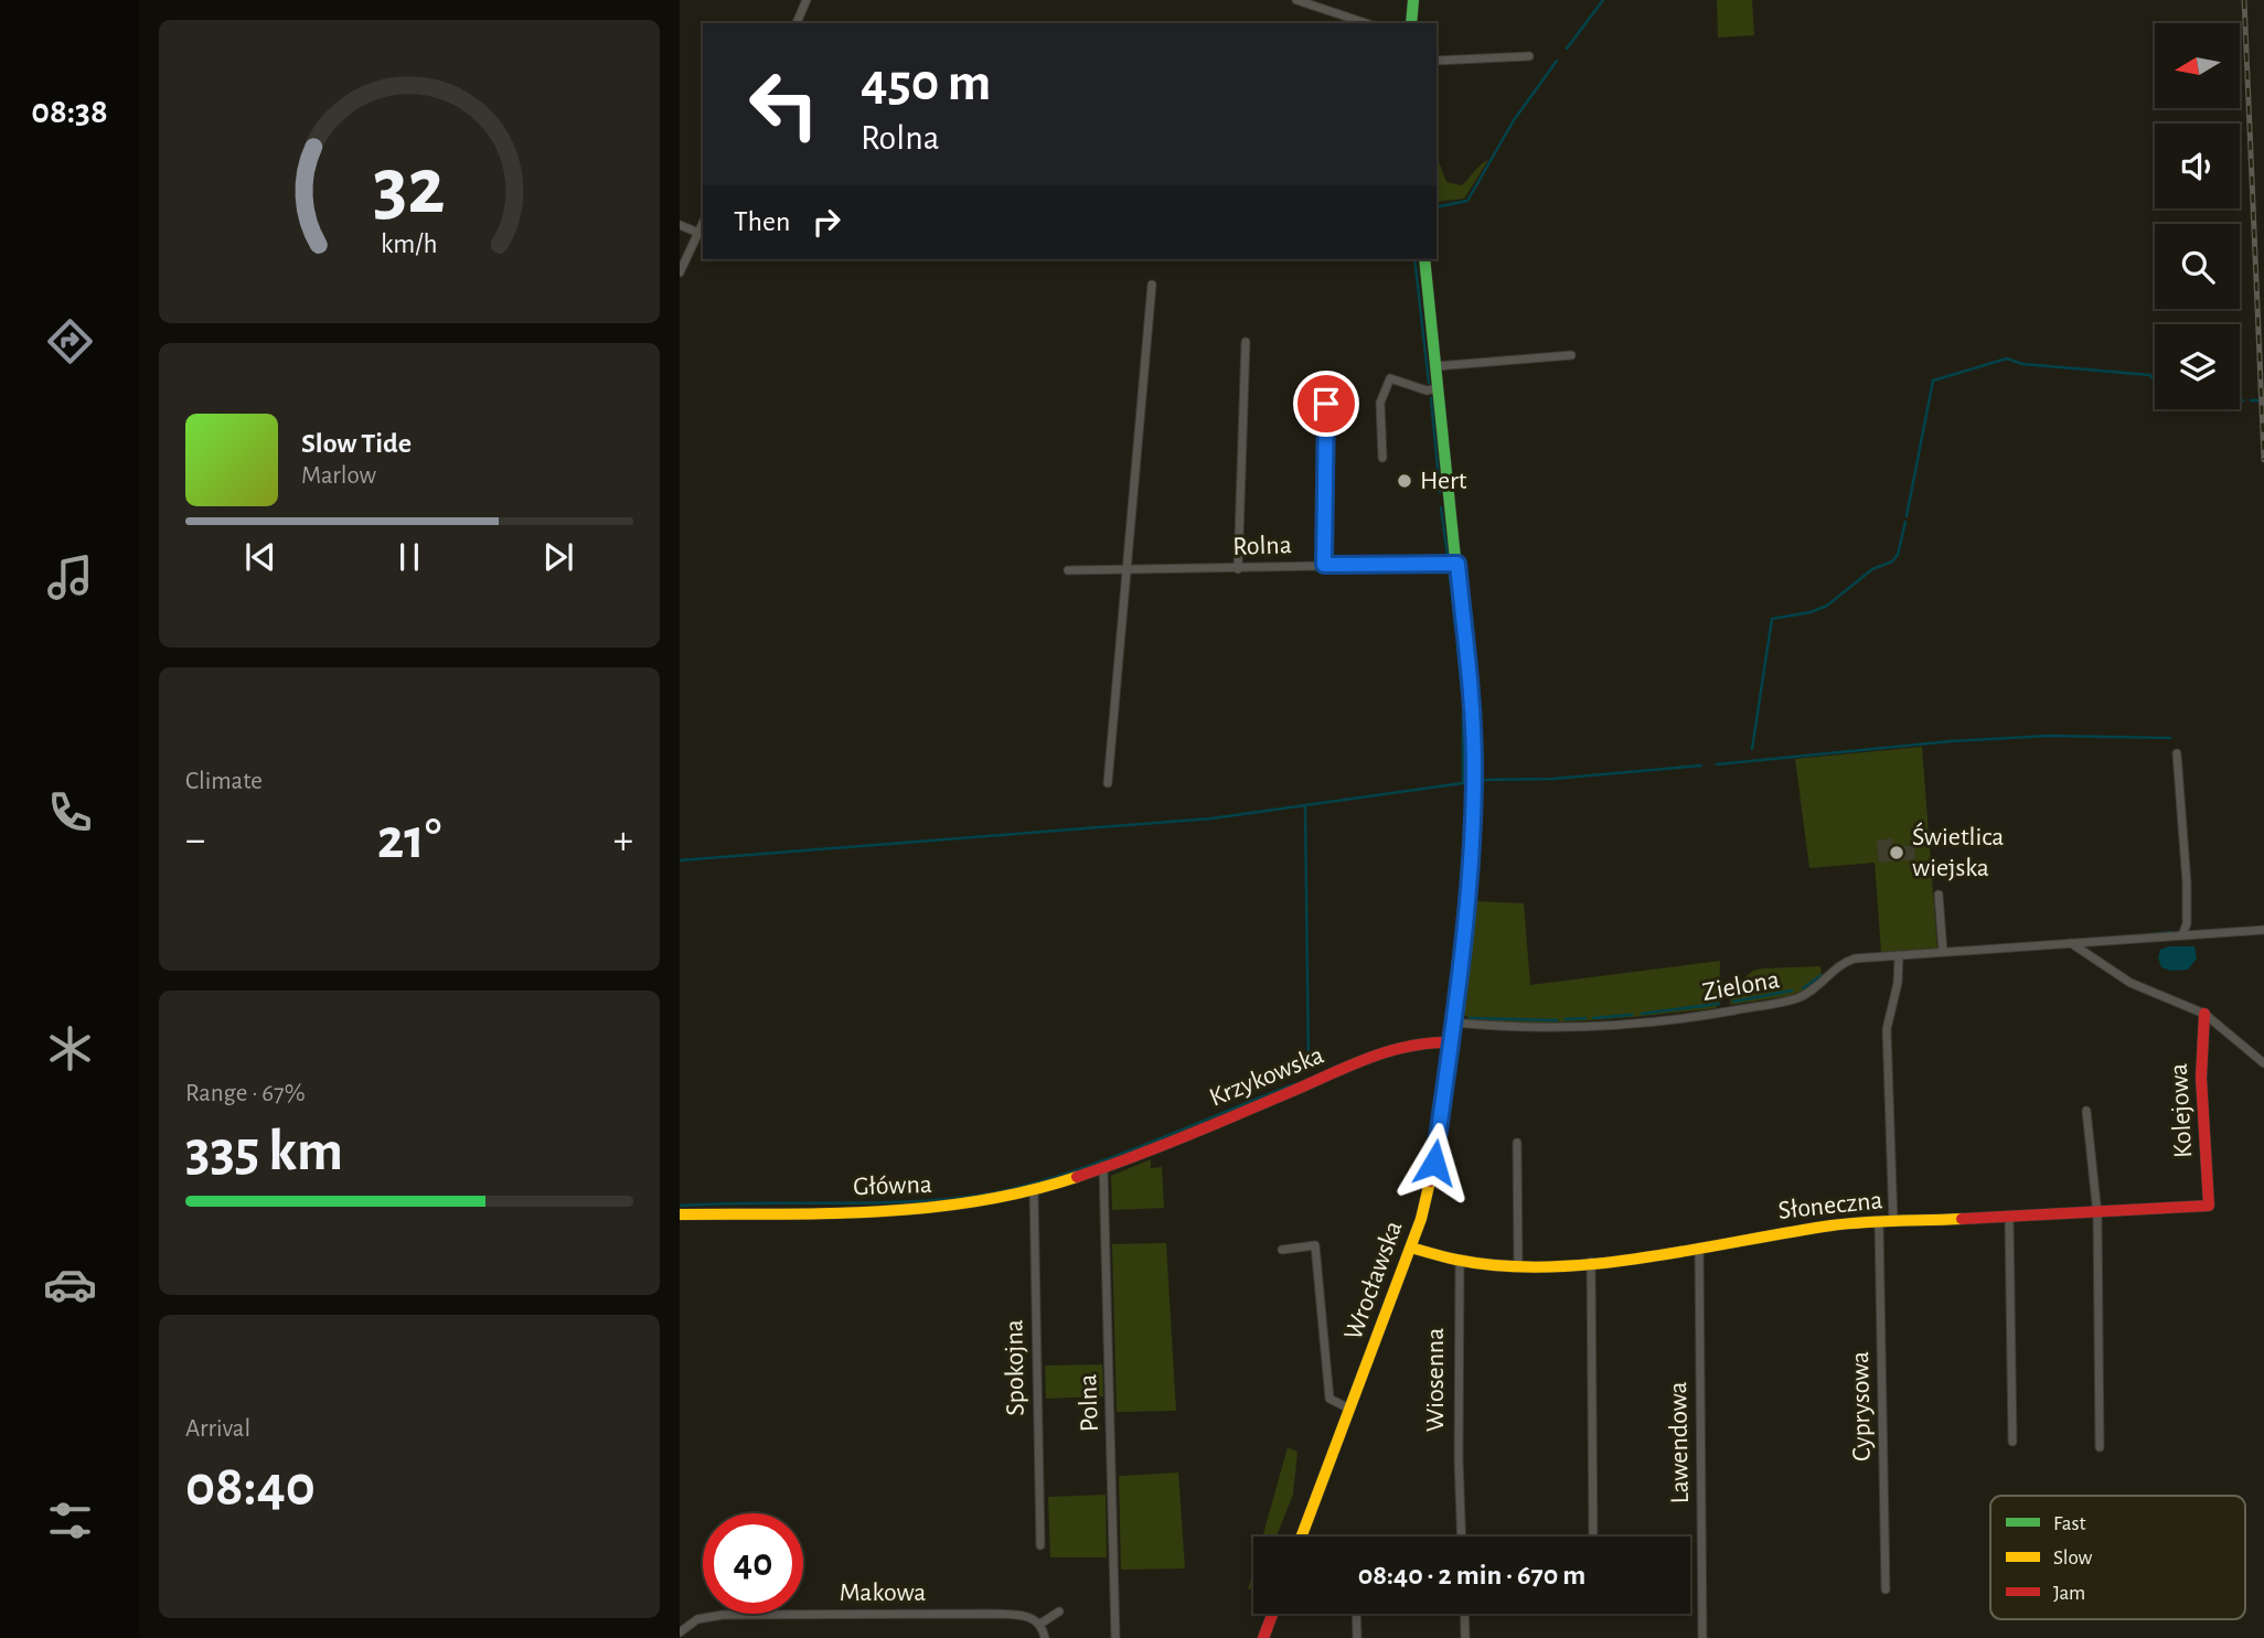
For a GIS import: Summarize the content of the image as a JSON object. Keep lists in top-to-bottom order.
{
  "streets": {
    "street": [
      "Rolna",
      "Zielona",
      "Krzykowska",
      "Kolejowa",
      "Główna",
      "Słoneczna",
      "Wrocławska",
      "Spokojna",
      "Wiosenna",
      "Polna",
      "Cyprysowa",
      "Lawendowa",
      "Makowa"
    ]
  },
  "crossings": [
    ["Rolna", "Wrocławska"],
    ["Zielona", "Wrocławska"],
    ["Krzykowska", "Główna"],
    ["Krzykowska", "Wrocławska"],
    ["Krzykowska", "Polna"],
    ["Kolejowa", "Słoneczna"],
    ["Główna", "Spokojna"],
    ["Główna", "Polna"],
    ["Słoneczna", "Wiosenna"],
    ["Słoneczna", "Cyprysowa"],
    ["Słoneczna", "Lawendowa"]
  ],
  "places": ["Hert", "Świetlica wiejska"],
  "legend": ["Fast", "Slow", "Jam"],
  "north": "left",
  "page": {
    "tabs": "08:38",
    "turn": ["450 m", "Rolna"],
    "then": "Then",
    "song": ["Slow Tide", "Marlow"],
    "tile": [
      "Climate",
      ["Range · 67%", "335 km"],
      ["Arrival", "08:40"]
    ],
    "heat": ["−", "21°", "+"],
    "limit": "40",
    "trip": "08:40 · 2 min · 670 m",
    "gauge": ["32", "km/h"]
  }
}
